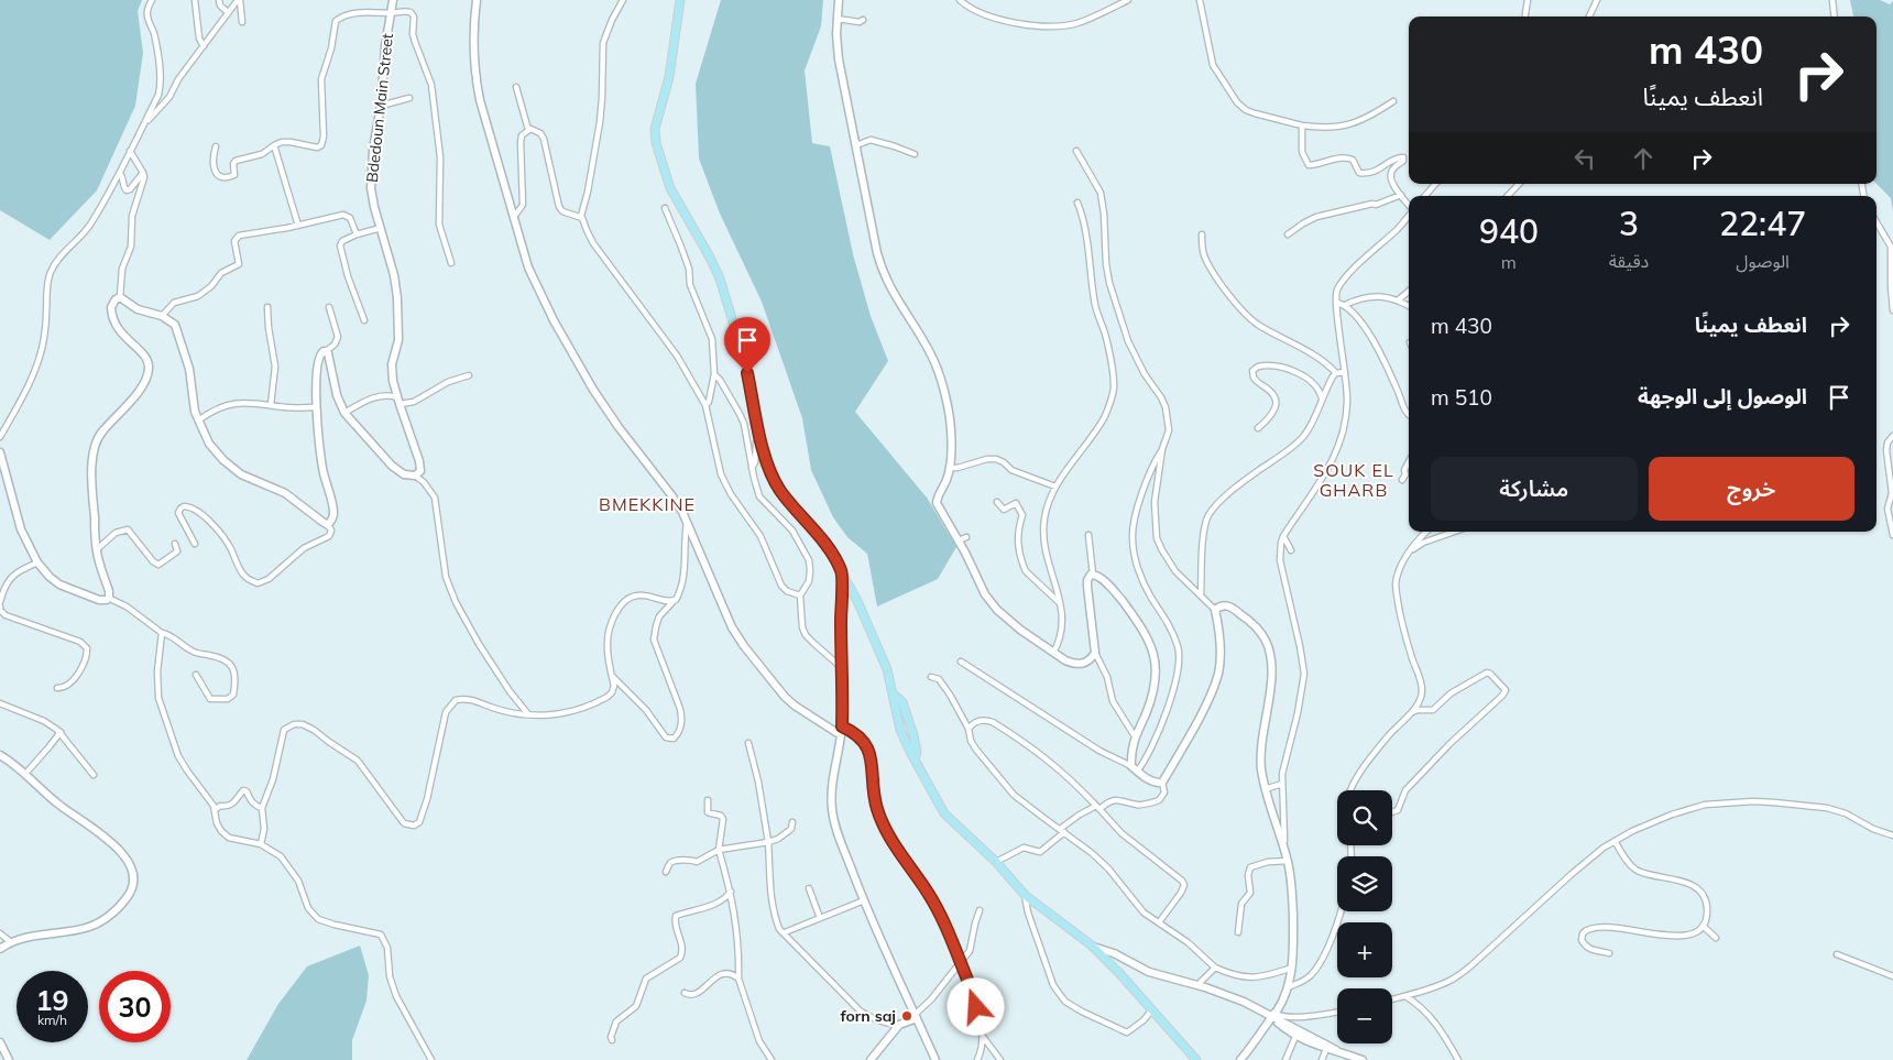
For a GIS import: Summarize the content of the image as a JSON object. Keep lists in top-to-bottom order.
{
  "streets": {
    "main road": ["Bdedoun Main Street"]
  },
  "districts": ["SOUK EL GHARB", "BMEKKINE"],
  "places": ["forn saj"],
  "page": {
    "turn": ["430 m", "انعطف يمينًا"],
    "eta": [
      "22:47",
      "الوصول",
      "3",
      "دقيقة",
      "940",
      "m"
    ],
    "list": [
      {
        "name": "انعطف يمينًا",
        "value": "430 m"
      },
      {
        "name": "الوصول إلى الوجهة",
        "value": "510 m"
      }
    ],
    "buttons": ["خروج", "مشاركة"],
    "map_buttons": ["+", "−"],
    "speed": "19 km/h",
    "limit": "30"
  }
}
